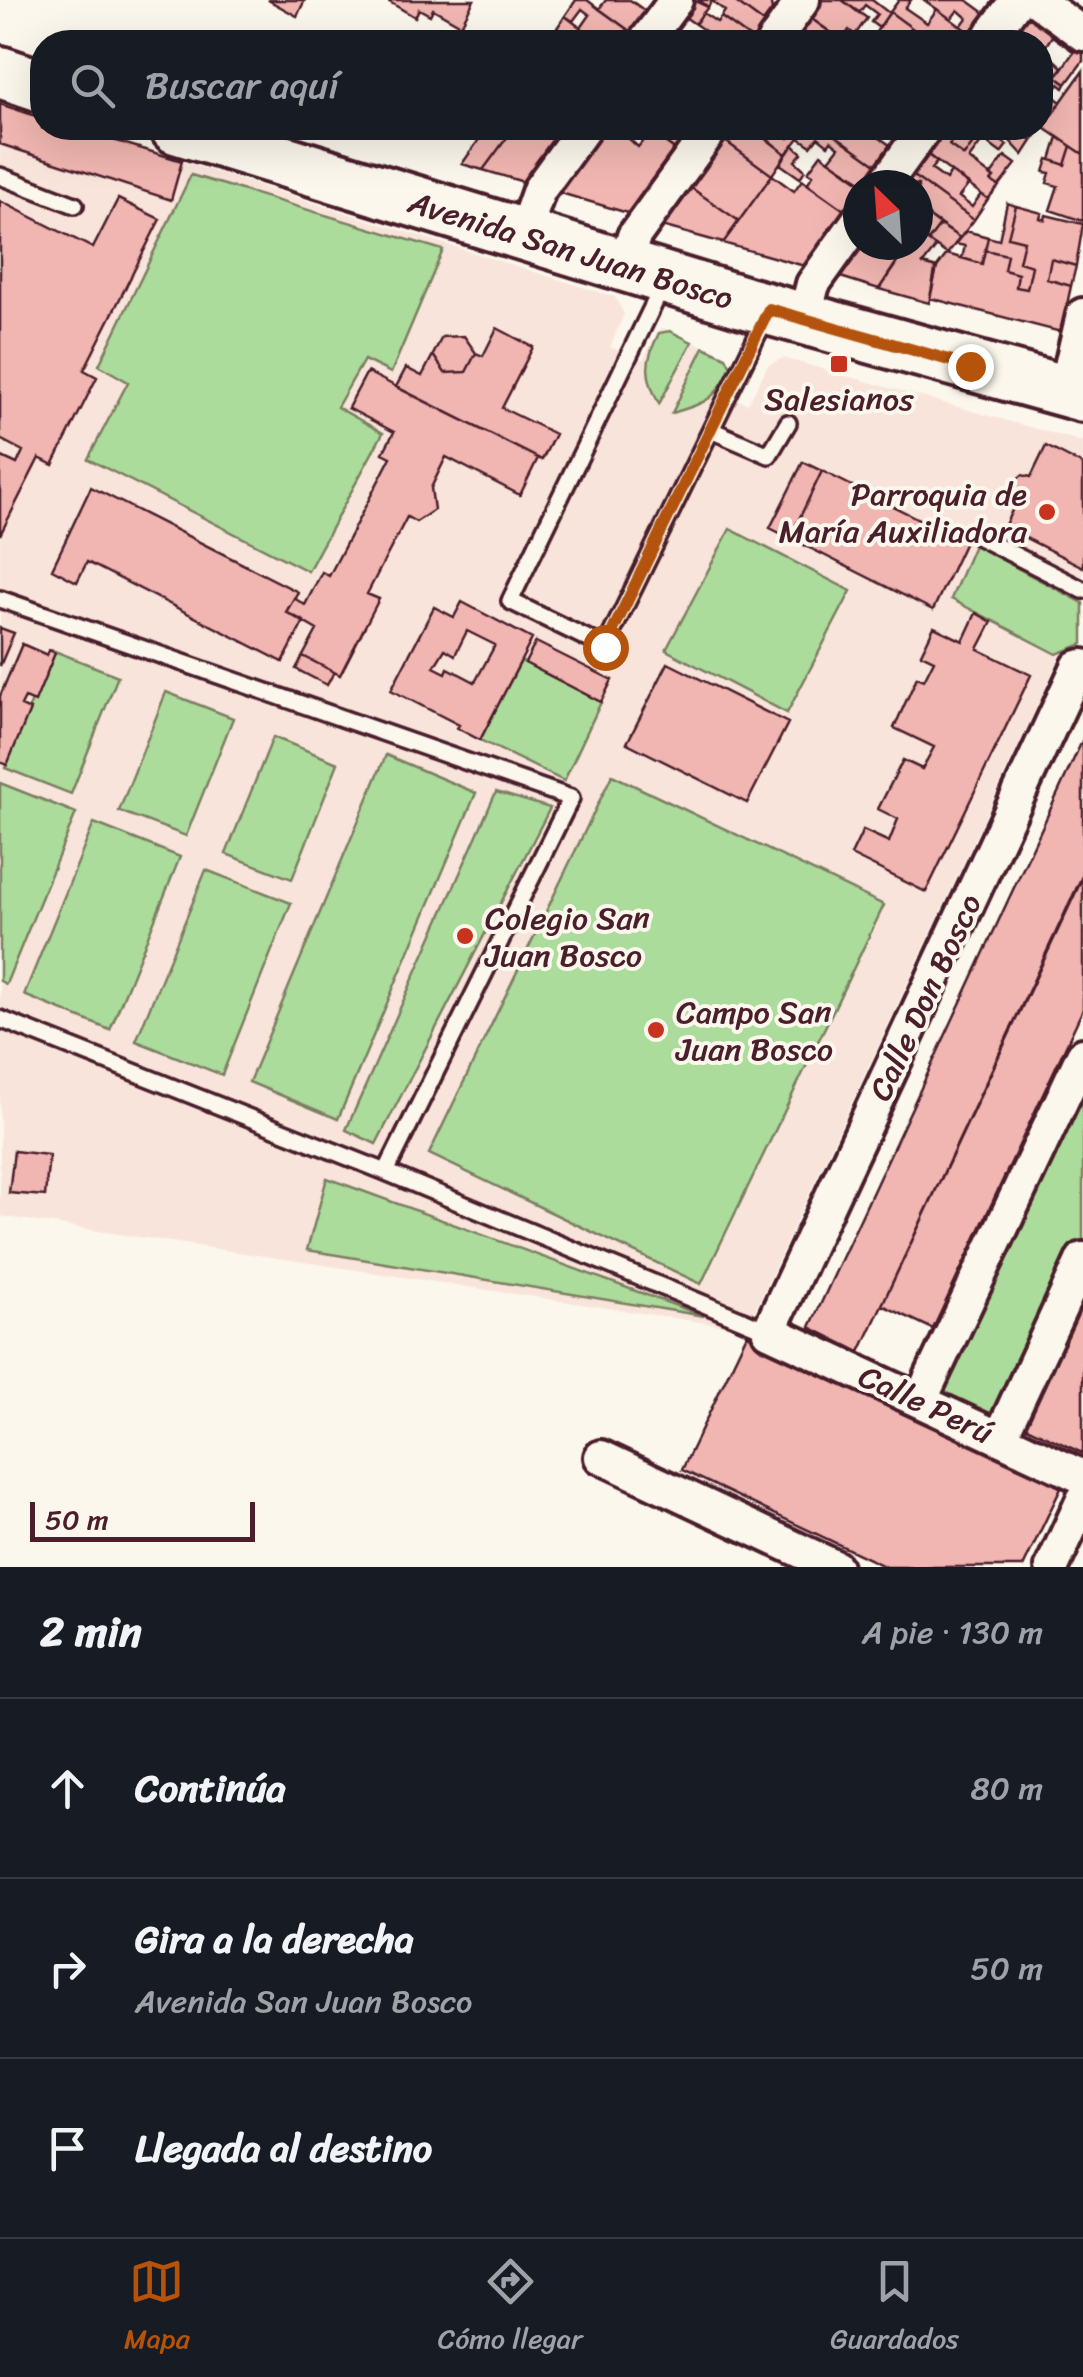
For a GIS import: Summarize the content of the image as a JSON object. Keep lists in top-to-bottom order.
{
  "streets": {
    "main road": ["Avenida San Juan Bosco"],
    "street": ["Calle Don Bosco", "Calle Perú"]
  },
  "crossings": [
    ["Calle Don Bosco", "Calle Perú"]
  ],
  "places": {
    "transit": ["Salesianos"],
    "other": ["Parroquia de María Auxiliadora", "Colegio San Juan Bosco", "Campo San Juan Bosco"]
  },
  "scale_bar": "50 m",
  "north": "top left",
  "page": {
    "search": "Buscar aquí",
    "scale": "50 m",
    "heading": ["2 min", "A pie · 130 m"],
    "list": [
      ["Continúa", "80 m"],
      ["Gira a la derecha", "Avenida San Juan Bosco", "50 m"],
      "Llegada al destino"
    ],
    "nav": ["Mapa", "Cómo llegar", "Guardados"]
  }
}
